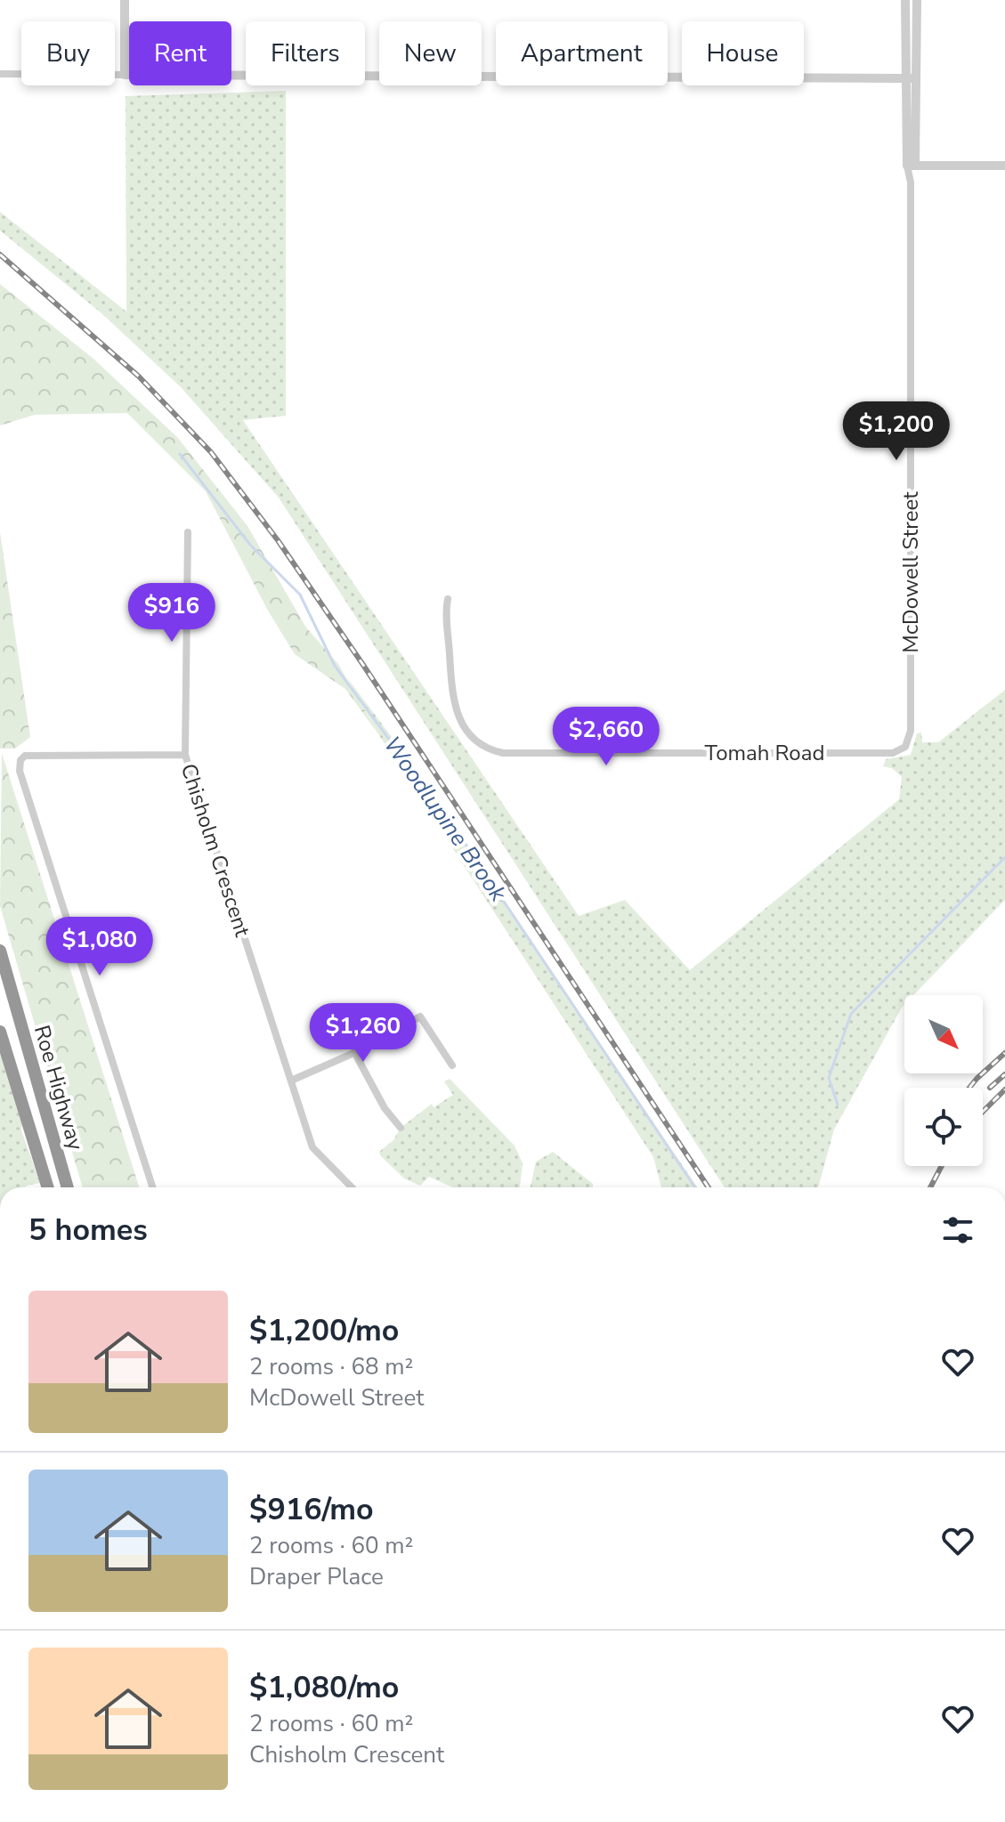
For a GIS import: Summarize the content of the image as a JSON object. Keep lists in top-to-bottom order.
{
  "streets": {
    "highway": ["Roe Highway"],
    "street": ["McDowell Street", "Tomah Road", "Chisholm Crescent"]
  },
  "crossings": [
    ["McDowell Street", "Tomah Road"]
  ],
  "water": ["Woodlupine Brook"],
  "north": "bottom right",
  "page": {
    "chip": [
      "Buy",
      "Rent",
      "Filters",
      "New",
      "Apartment",
      "House"
    ],
    "price": [
      "$1,200",
      "$916",
      "$2,660",
      "$1,080",
      "$1,260"
    ],
    "heading": "5 homes",
    "list": [
      {
        "name": "$1,200/mo",
        "note": "2 rooms · 68 m² · McDowell Street"
      },
      {
        "name": "$916/mo",
        "note": "2 rooms · 60 m² · Draper Place"
      },
      {
        "name": "$1,080/mo",
        "note": "2 rooms · 60 m² · Chisholm Crescent"
      }
    ]
  }
}
